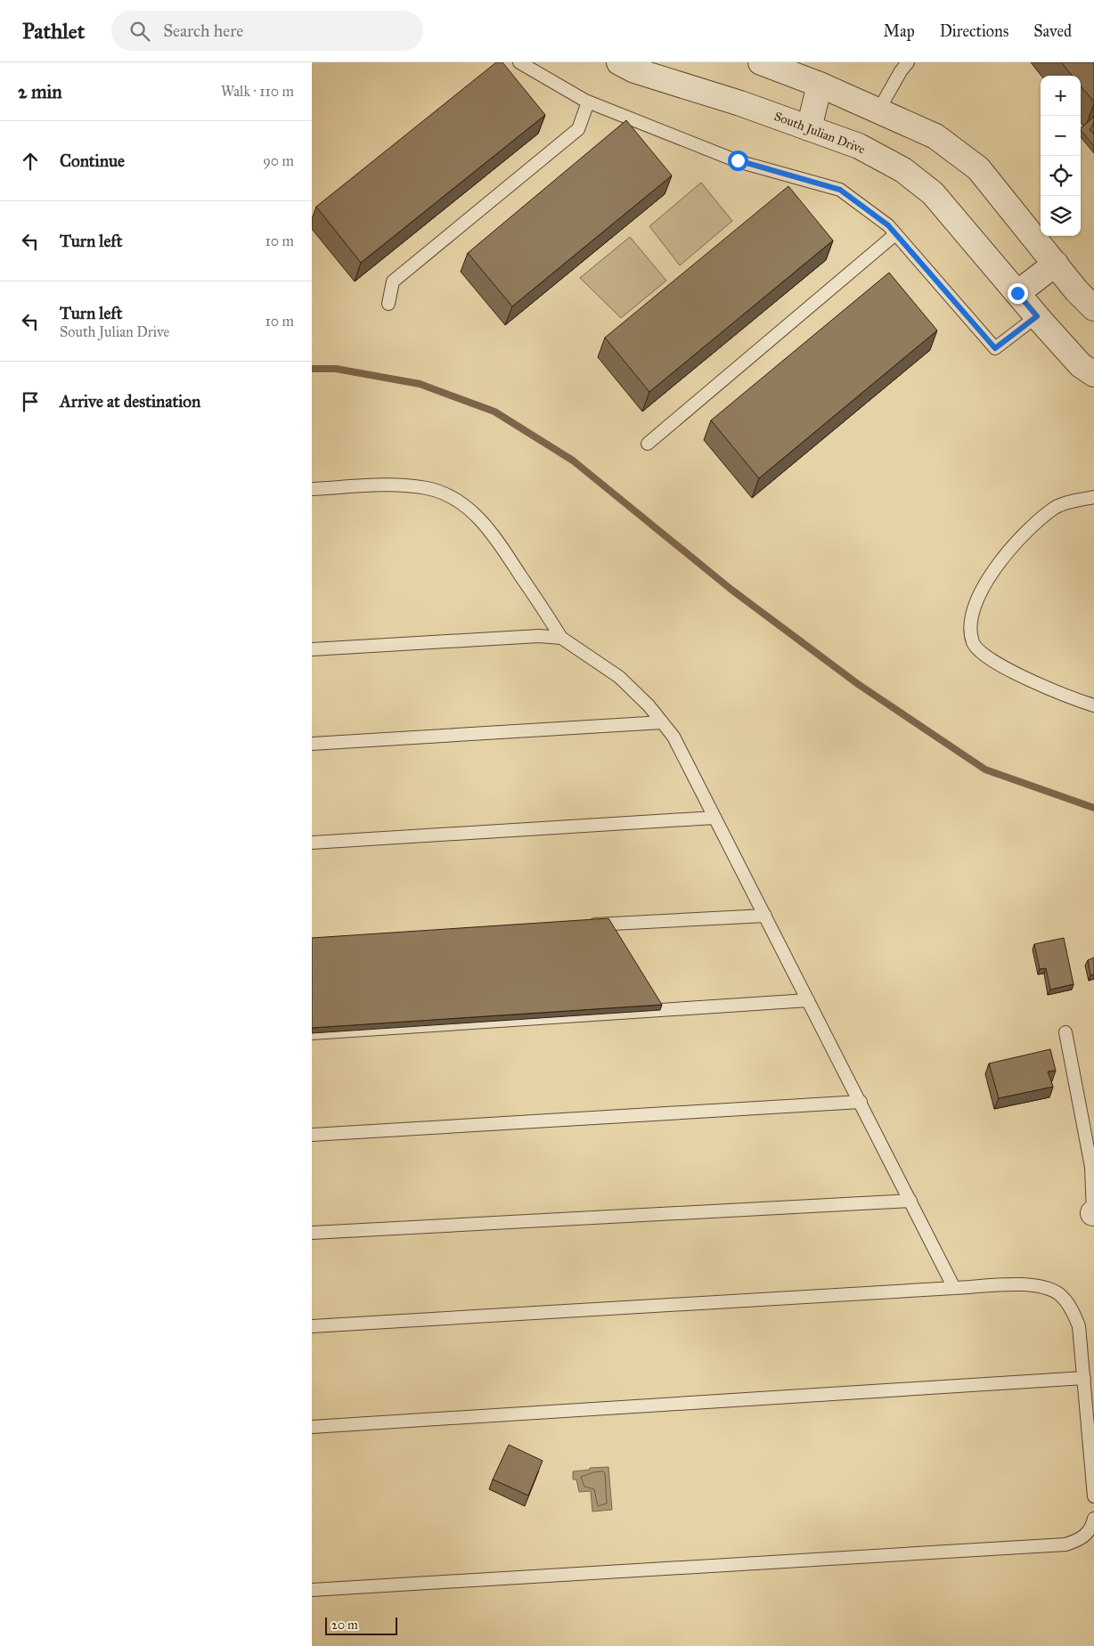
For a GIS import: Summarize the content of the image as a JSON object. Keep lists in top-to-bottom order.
{
  "streets": {
    "street": ["South Julian Drive"]
  },
  "scale_bar": "20 m",
  "page": {
    "header": "Pathlet",
    "search": "Search here",
    "nav": ["Map", "Directions", "Saved"],
    "heading": ["2 min", "Walk · 110 m"],
    "map_buttons": ["+", "−"],
    "list": [
      ["Continue", "90 m"],
      ["Turn left", "10 m"],
      ["Turn left", "South Julian Drive", "10 m"],
      "Arrive at destination"
    ],
    "scale": "20 m"
  }
}
